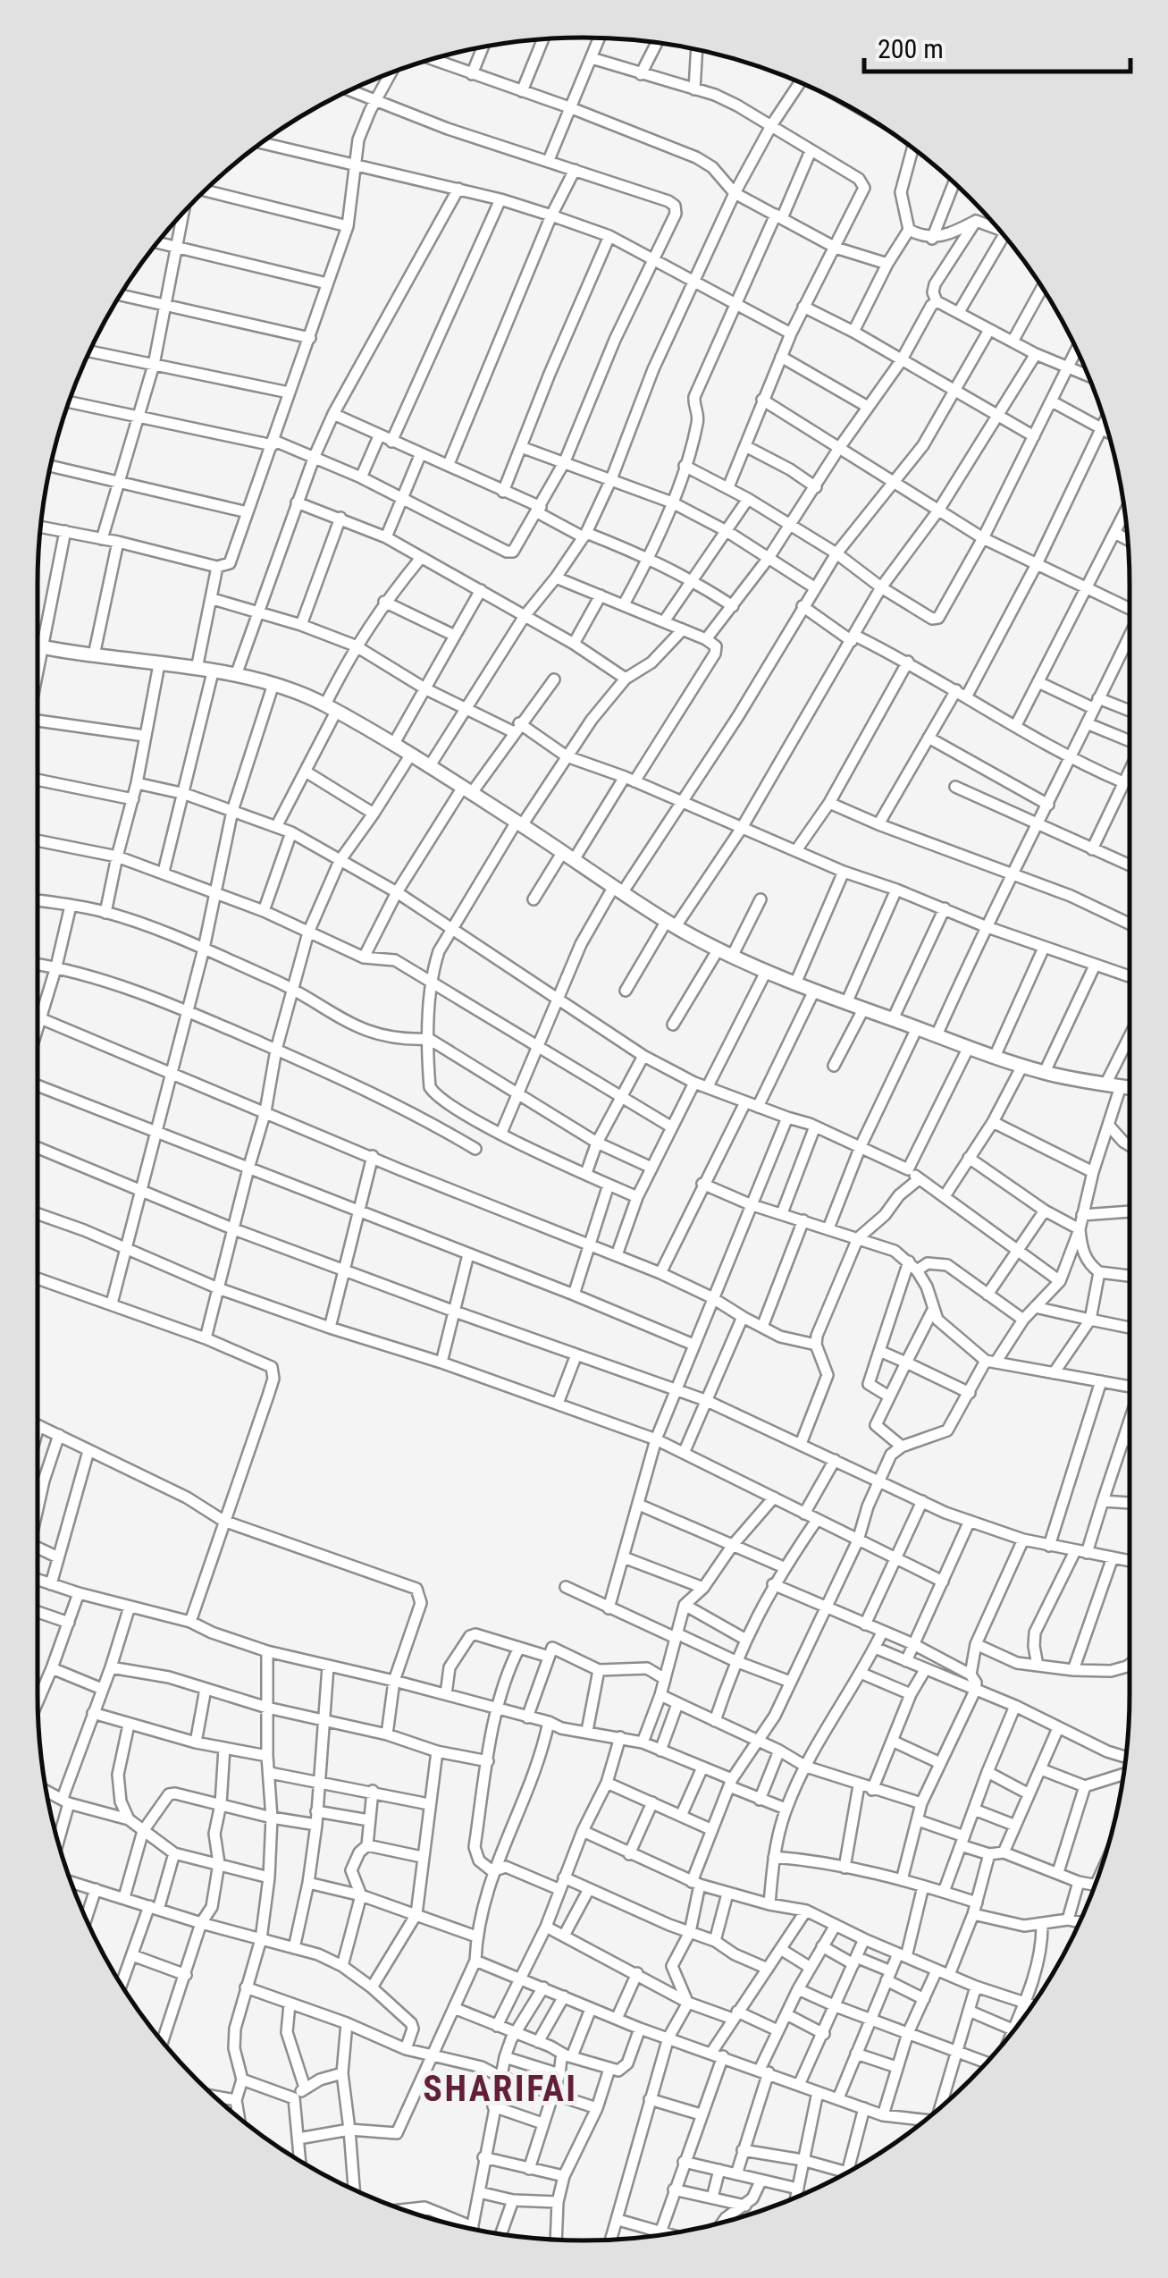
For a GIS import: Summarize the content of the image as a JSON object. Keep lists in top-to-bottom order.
{
  "districts": ["SHARIFAI"],
  "scale_bar": "200 m"
}
